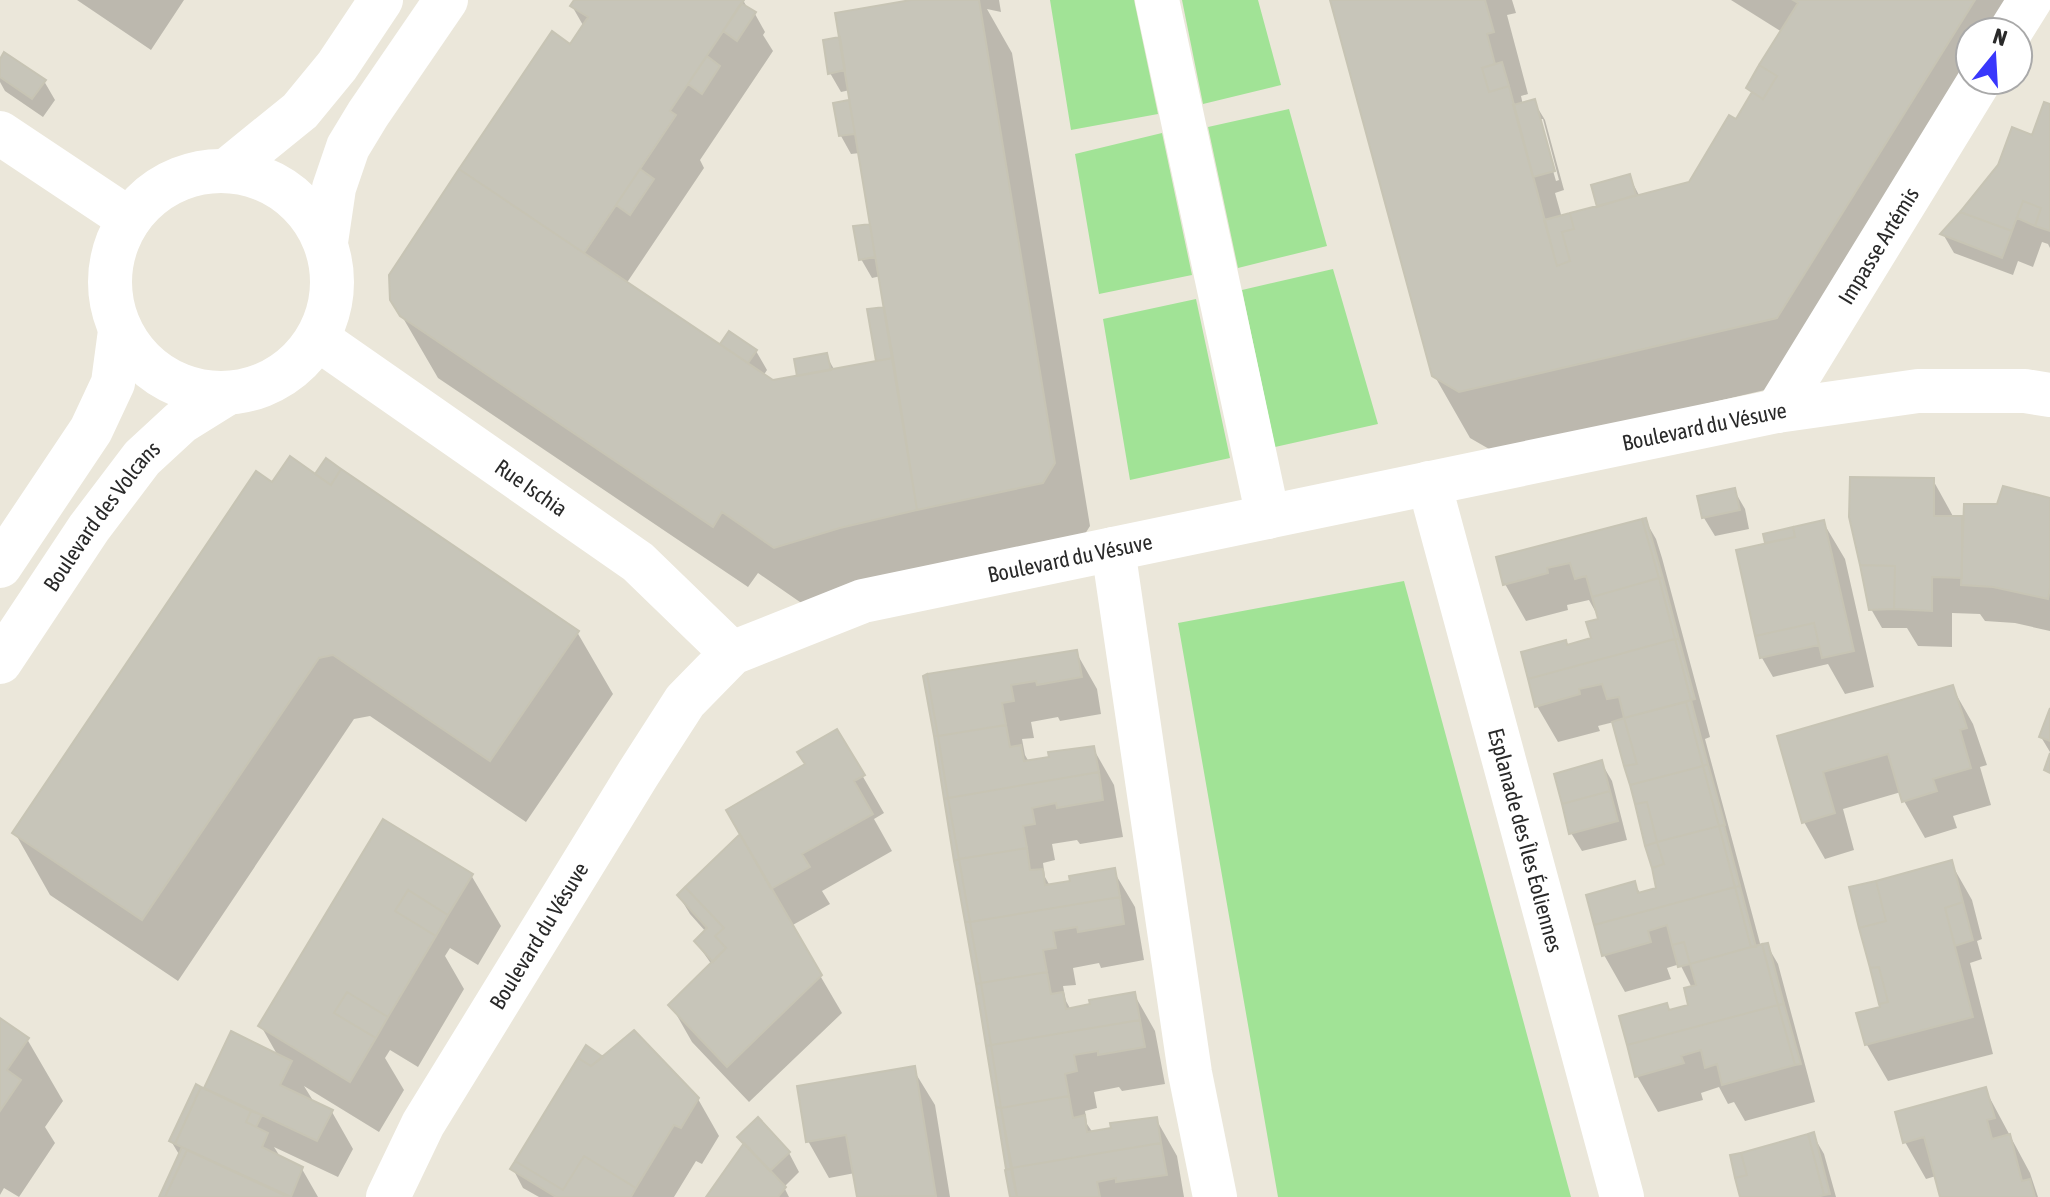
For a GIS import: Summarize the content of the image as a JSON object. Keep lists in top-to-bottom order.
{
  "streets": {
    "street": [
      "Impasse Artémis",
      "Boulevard du Vésuve",
      "Rue Ischia",
      "Boulevard des Volcans",
      "Esplanade des Îles Éoliennes"
    ]
  },
  "crossings": [
    ["Impasse Artémis", "Boulevard du Vésuve"],
    ["Boulevard du Vésuve", "Rue Ischia"],
    ["Boulevard du Vésuve", "Esplanade des Îles Éoliennes"],
    ["Rue Ischia", "Boulevard des Volcans"]
  ],
  "north": "top"
}
